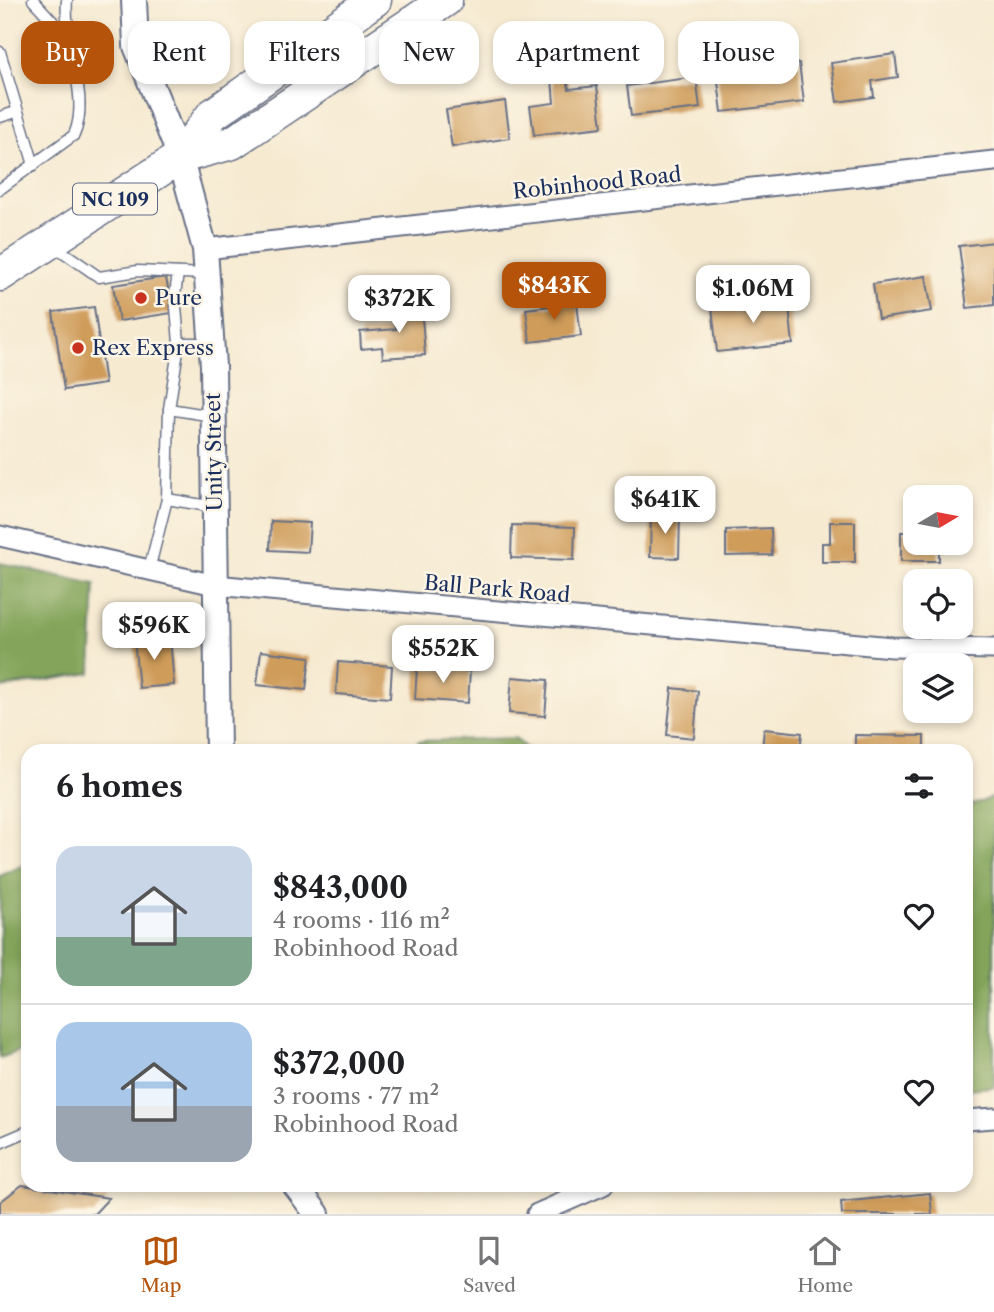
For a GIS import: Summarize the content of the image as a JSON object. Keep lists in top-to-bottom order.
{
  "streets": {
    "main road": ["NC 109"],
    "street": ["Robinhood Road", "Unity Street", "Ball Park Road"]
  },
  "crossings": [
    ["Robinhood Road", "Unity Street"],
    ["NC 109", "Unity Street"],
    ["Unity Street", "Ball Park Road"]
  ],
  "places": ["Pure", "Rex Express"],
  "north": "right",
  "page": {
    "chip": [
      "Buy",
      "Rent",
      "Filters",
      "New",
      "Apartment",
      "House"
    ],
    "price": [
      "$843K",
      "$1.06M",
      "$372K",
      "$641K",
      "$596K",
      "$552K"
    ],
    "heading": "6 homes",
    "list": [
      {
        "name": "$843,000",
        "note": "4 rooms · 116 m² · Robinhood Road"
      },
      {
        "name": "$372,000",
        "note": "3 rooms · 77 m² · Robinhood Road"
      }
    ],
    "tabs": ["Map", "Saved", "Home"]
  }
}
